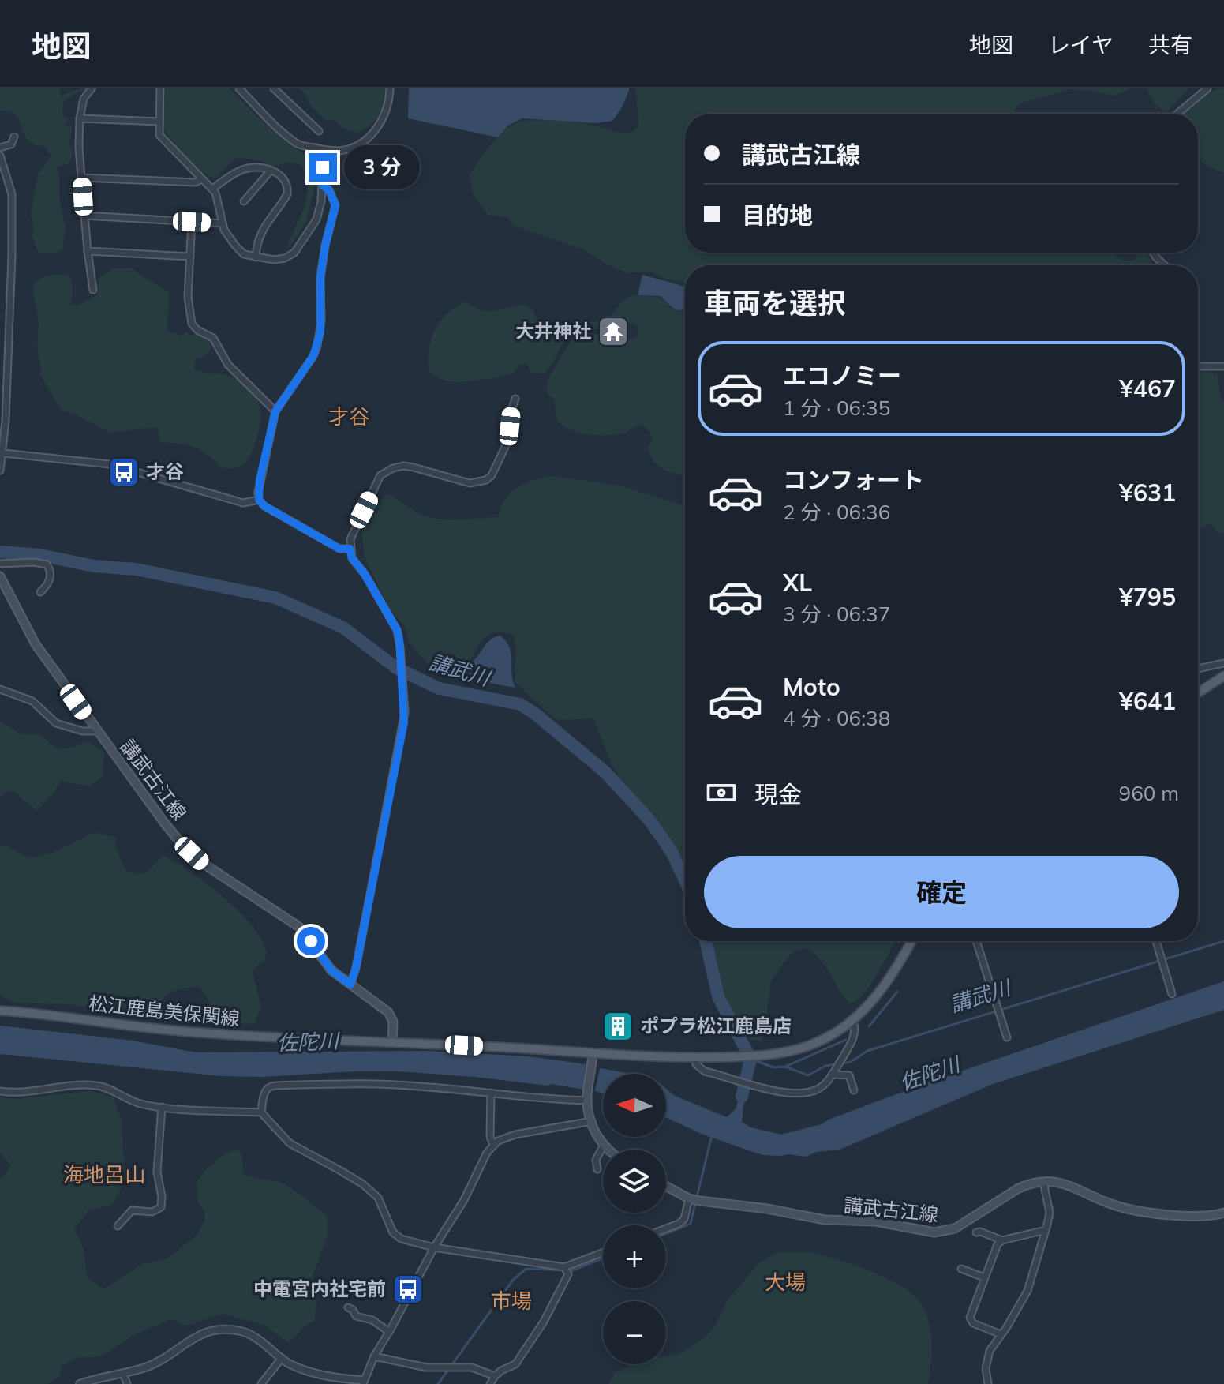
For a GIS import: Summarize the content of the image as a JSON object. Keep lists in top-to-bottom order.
{
  "streets": {
    "main road": ["講武古江線", "松江鹿島美保関線"]
  },
  "crossings": [
    ["講武古江線", "松江鹿島美保関線"]
  ],
  "districts": [
    "才谷",
    "海地呂山",
    "大場",
    "市場"
  ],
  "water": ["講武川", "佐陀川"],
  "places": {
    "temple": ["大井神社"],
    "bus stop": ["才谷", "中電宮内社宅前"],
    "building": ["ポプラ松江鹿島店"]
  },
  "north": "left",
  "page": {
    "header": "地図",
    "nav": ["地図", "レイヤ", "共有"],
    "banner": ["講武古江線", "目的地"],
    "bubble": "3 分",
    "heading": "車両を選択",
    "list": [
      {
        "name": "エコノミー",
        "note": "1 分 · 06:35",
        "value": "¥467"
      },
      {
        "name": "コンフォート",
        "note": "2 分 · 06:36",
        "value": "¥631"
      },
      {
        "name": "XL",
        "note": "3 分 · 06:37",
        "value": "¥795"
      },
      {
        "name": "Moto",
        "note": "4 分 · 06:38",
        "value": "¥641"
      }
    ],
    "pay": ["現金", "960 m"],
    "buttons": "確定",
    "map_buttons": ["+", "−"]
  }
}
